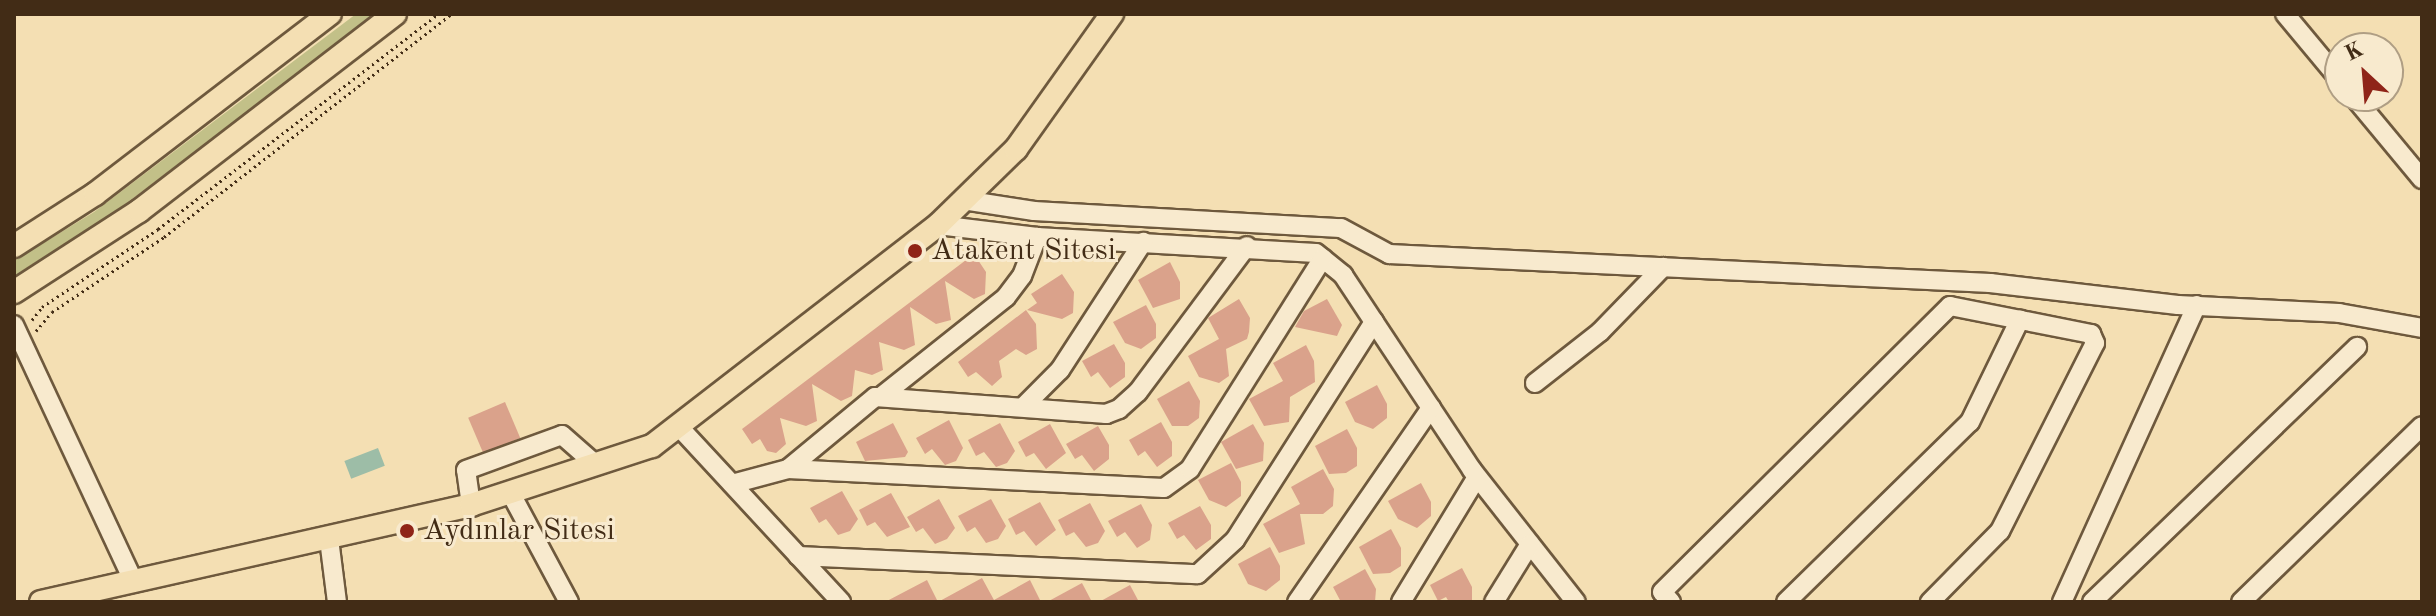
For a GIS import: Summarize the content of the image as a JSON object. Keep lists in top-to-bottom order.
{
  "places": ["Atakent Sitesi", "Aydınlar Sitesi"],
  "north": "top left"
}
